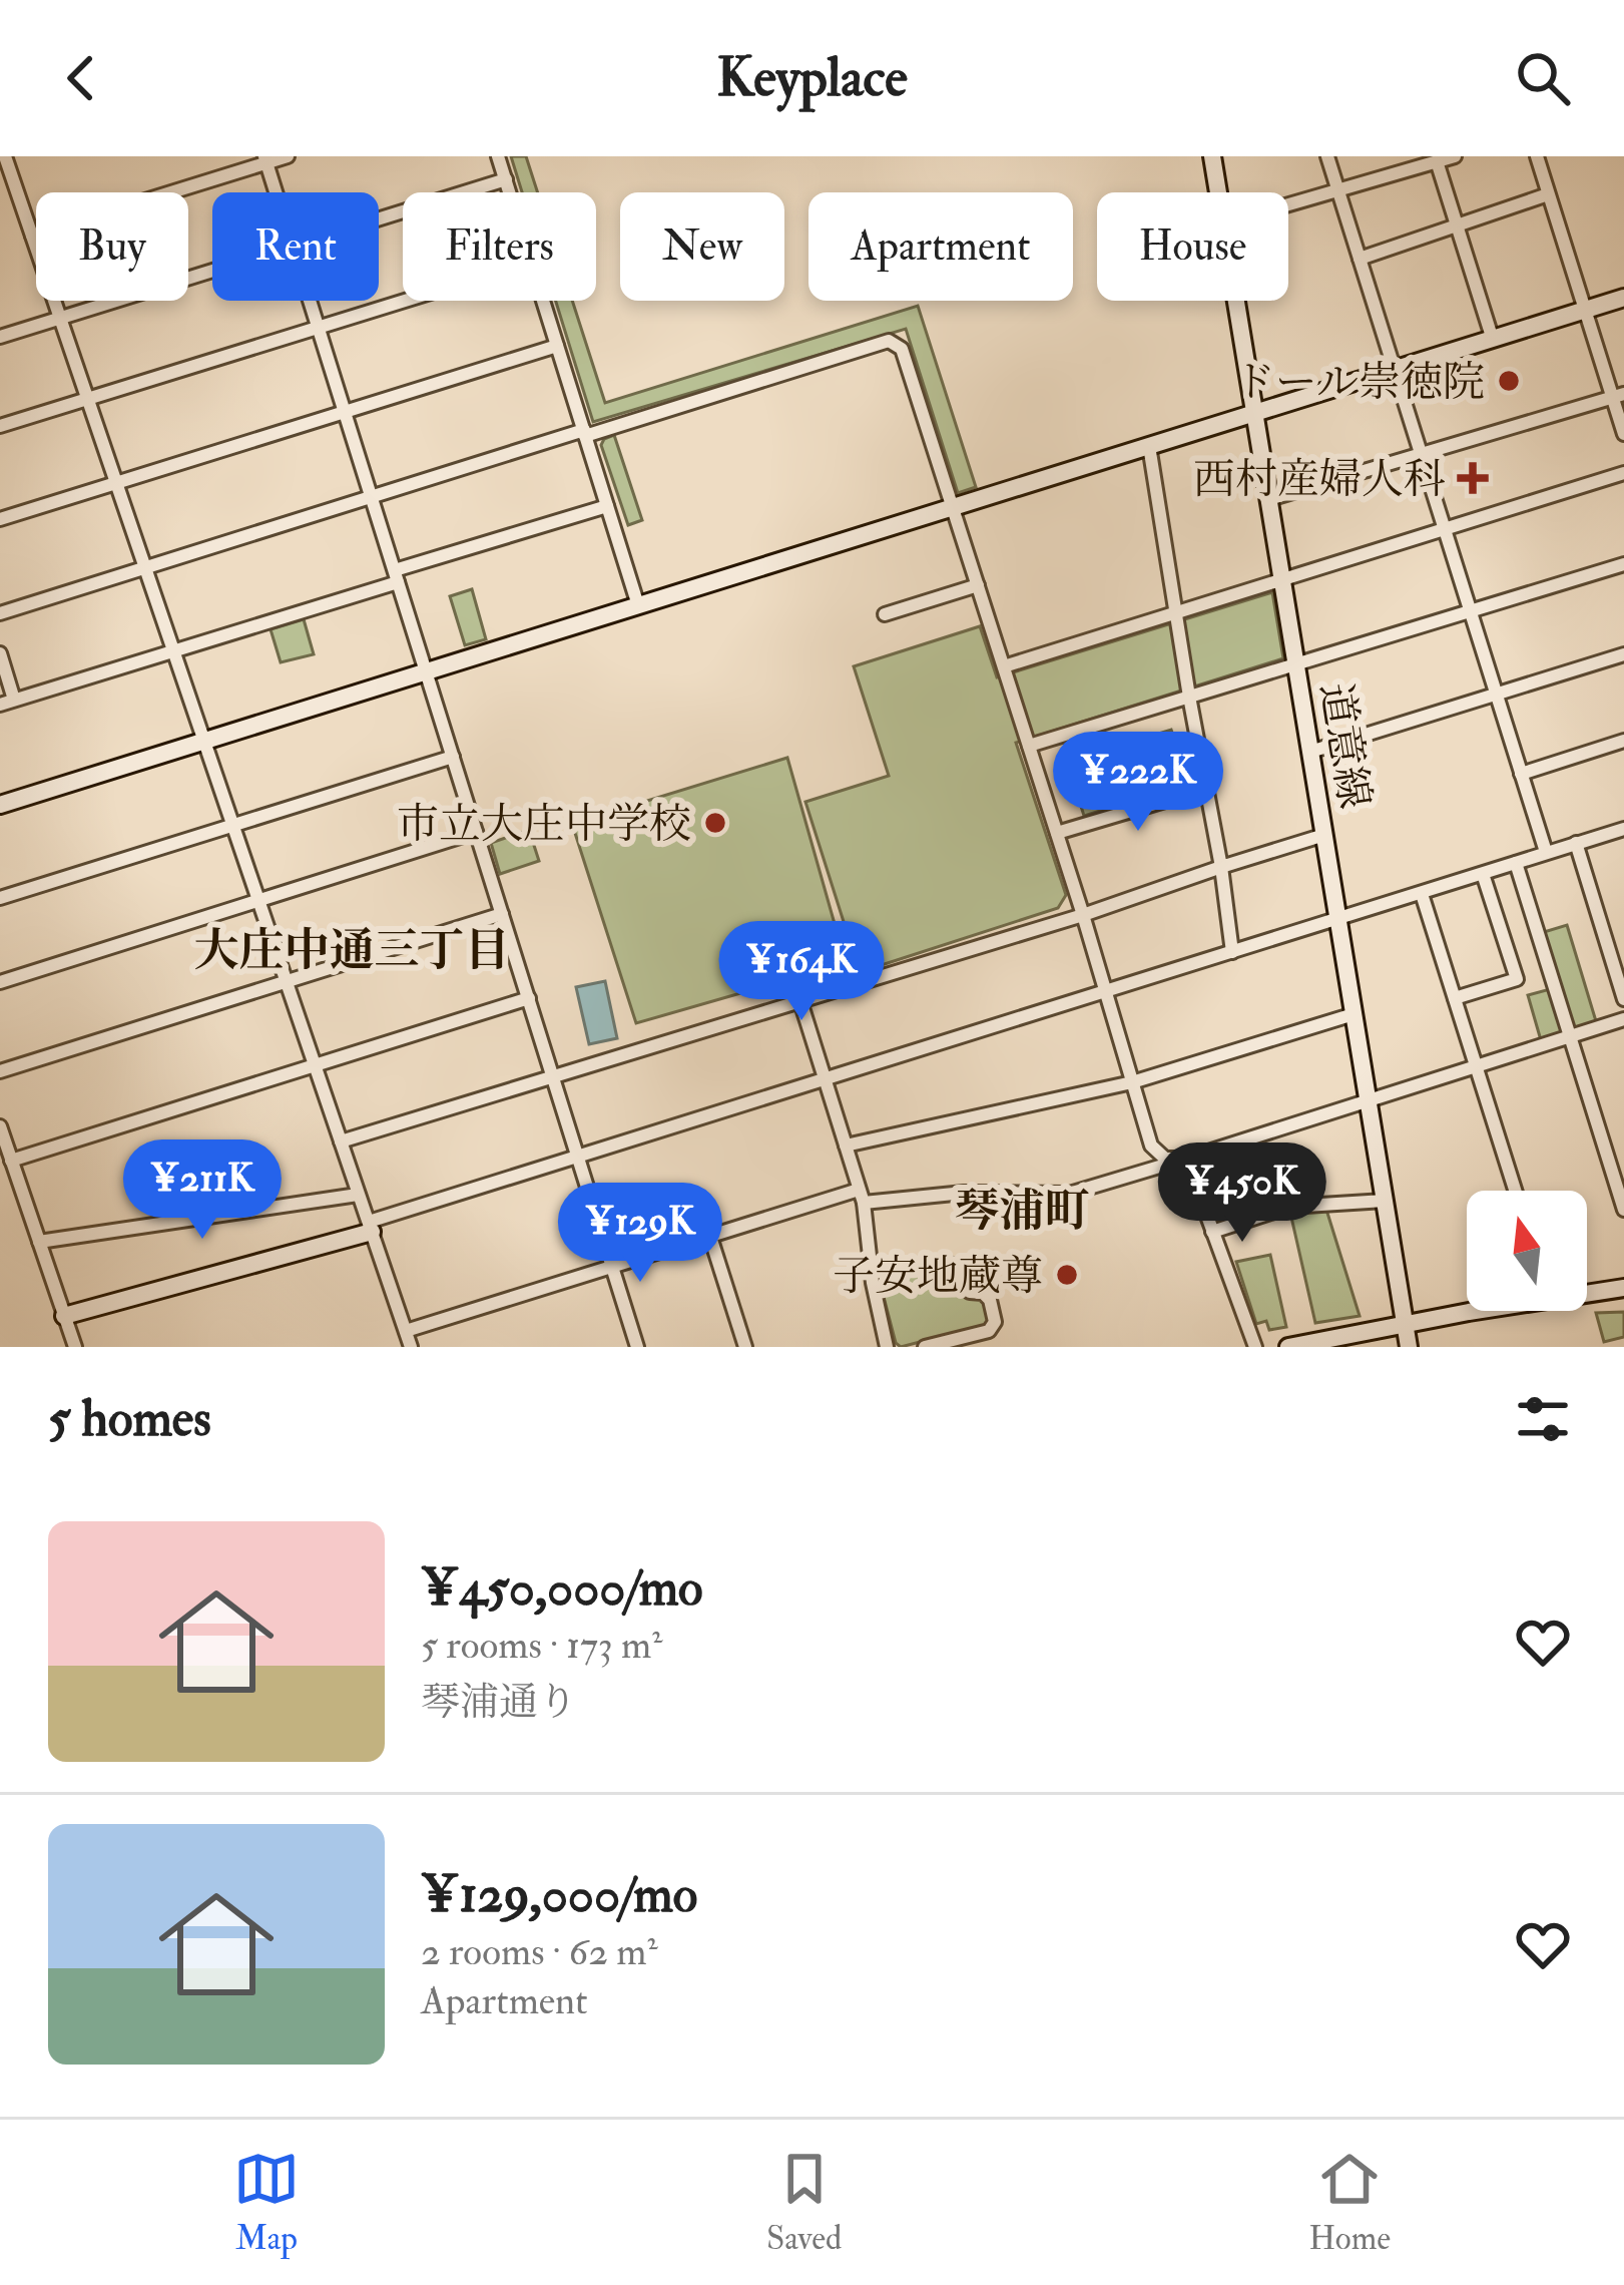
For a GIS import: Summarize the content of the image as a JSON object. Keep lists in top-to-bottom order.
{
  "streets": {
    "street": ["道意線"]
  },
  "districts": ["大庄中通三丁目", "琴浦町"],
  "places": {
    "other": ["ドール崇徳院", "市立大庄中学校", "子安地蔵尊"],
    "health": ["西村産婦人科"]
  },
  "north": "top",
  "page": {
    "header": "Keyplace",
    "chip": [
      "Buy",
      "Rent",
      "Filters",
      "New",
      "Apartment",
      "House"
    ],
    "price": [
      "¥222K",
      "¥164K",
      "¥211K",
      "¥450K",
      "¥129K"
    ],
    "heading": "5 homes",
    "list": [
      {
        "name": "¥450,000/mo",
        "note": "5 rooms · 173 m² · 琴浦通り"
      },
      {
        "name": "¥129,000/mo",
        "note": "2 rooms · 62 m² · Apartment"
      }
    ],
    "tabs": ["Map", "Saved", "Home"]
  }
}
